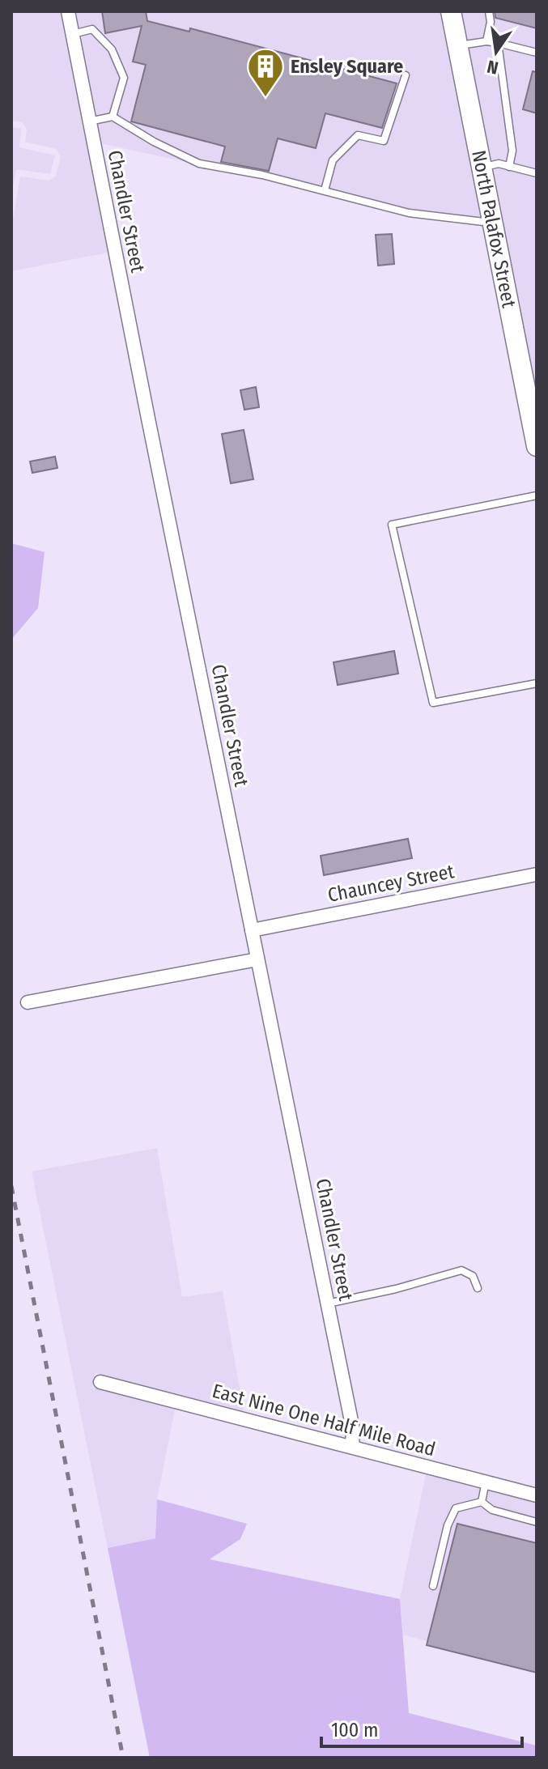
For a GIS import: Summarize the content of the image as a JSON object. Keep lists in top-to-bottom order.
{
  "streets": {
    "main road": ["North Palafox Street"],
    "street": ["Chandler Street", "Chauncey Street", "East Nine One Half Mile Road"]
  },
  "crossings": [
    ["Chandler Street", "Chauncey Street"],
    ["Chandler Street", "East Nine One Half Mile Road"]
  ],
  "places": {
    "building": ["Ensley Square"]
  },
  "scale_bar": "100 m",
  "north": "bottom"
}
